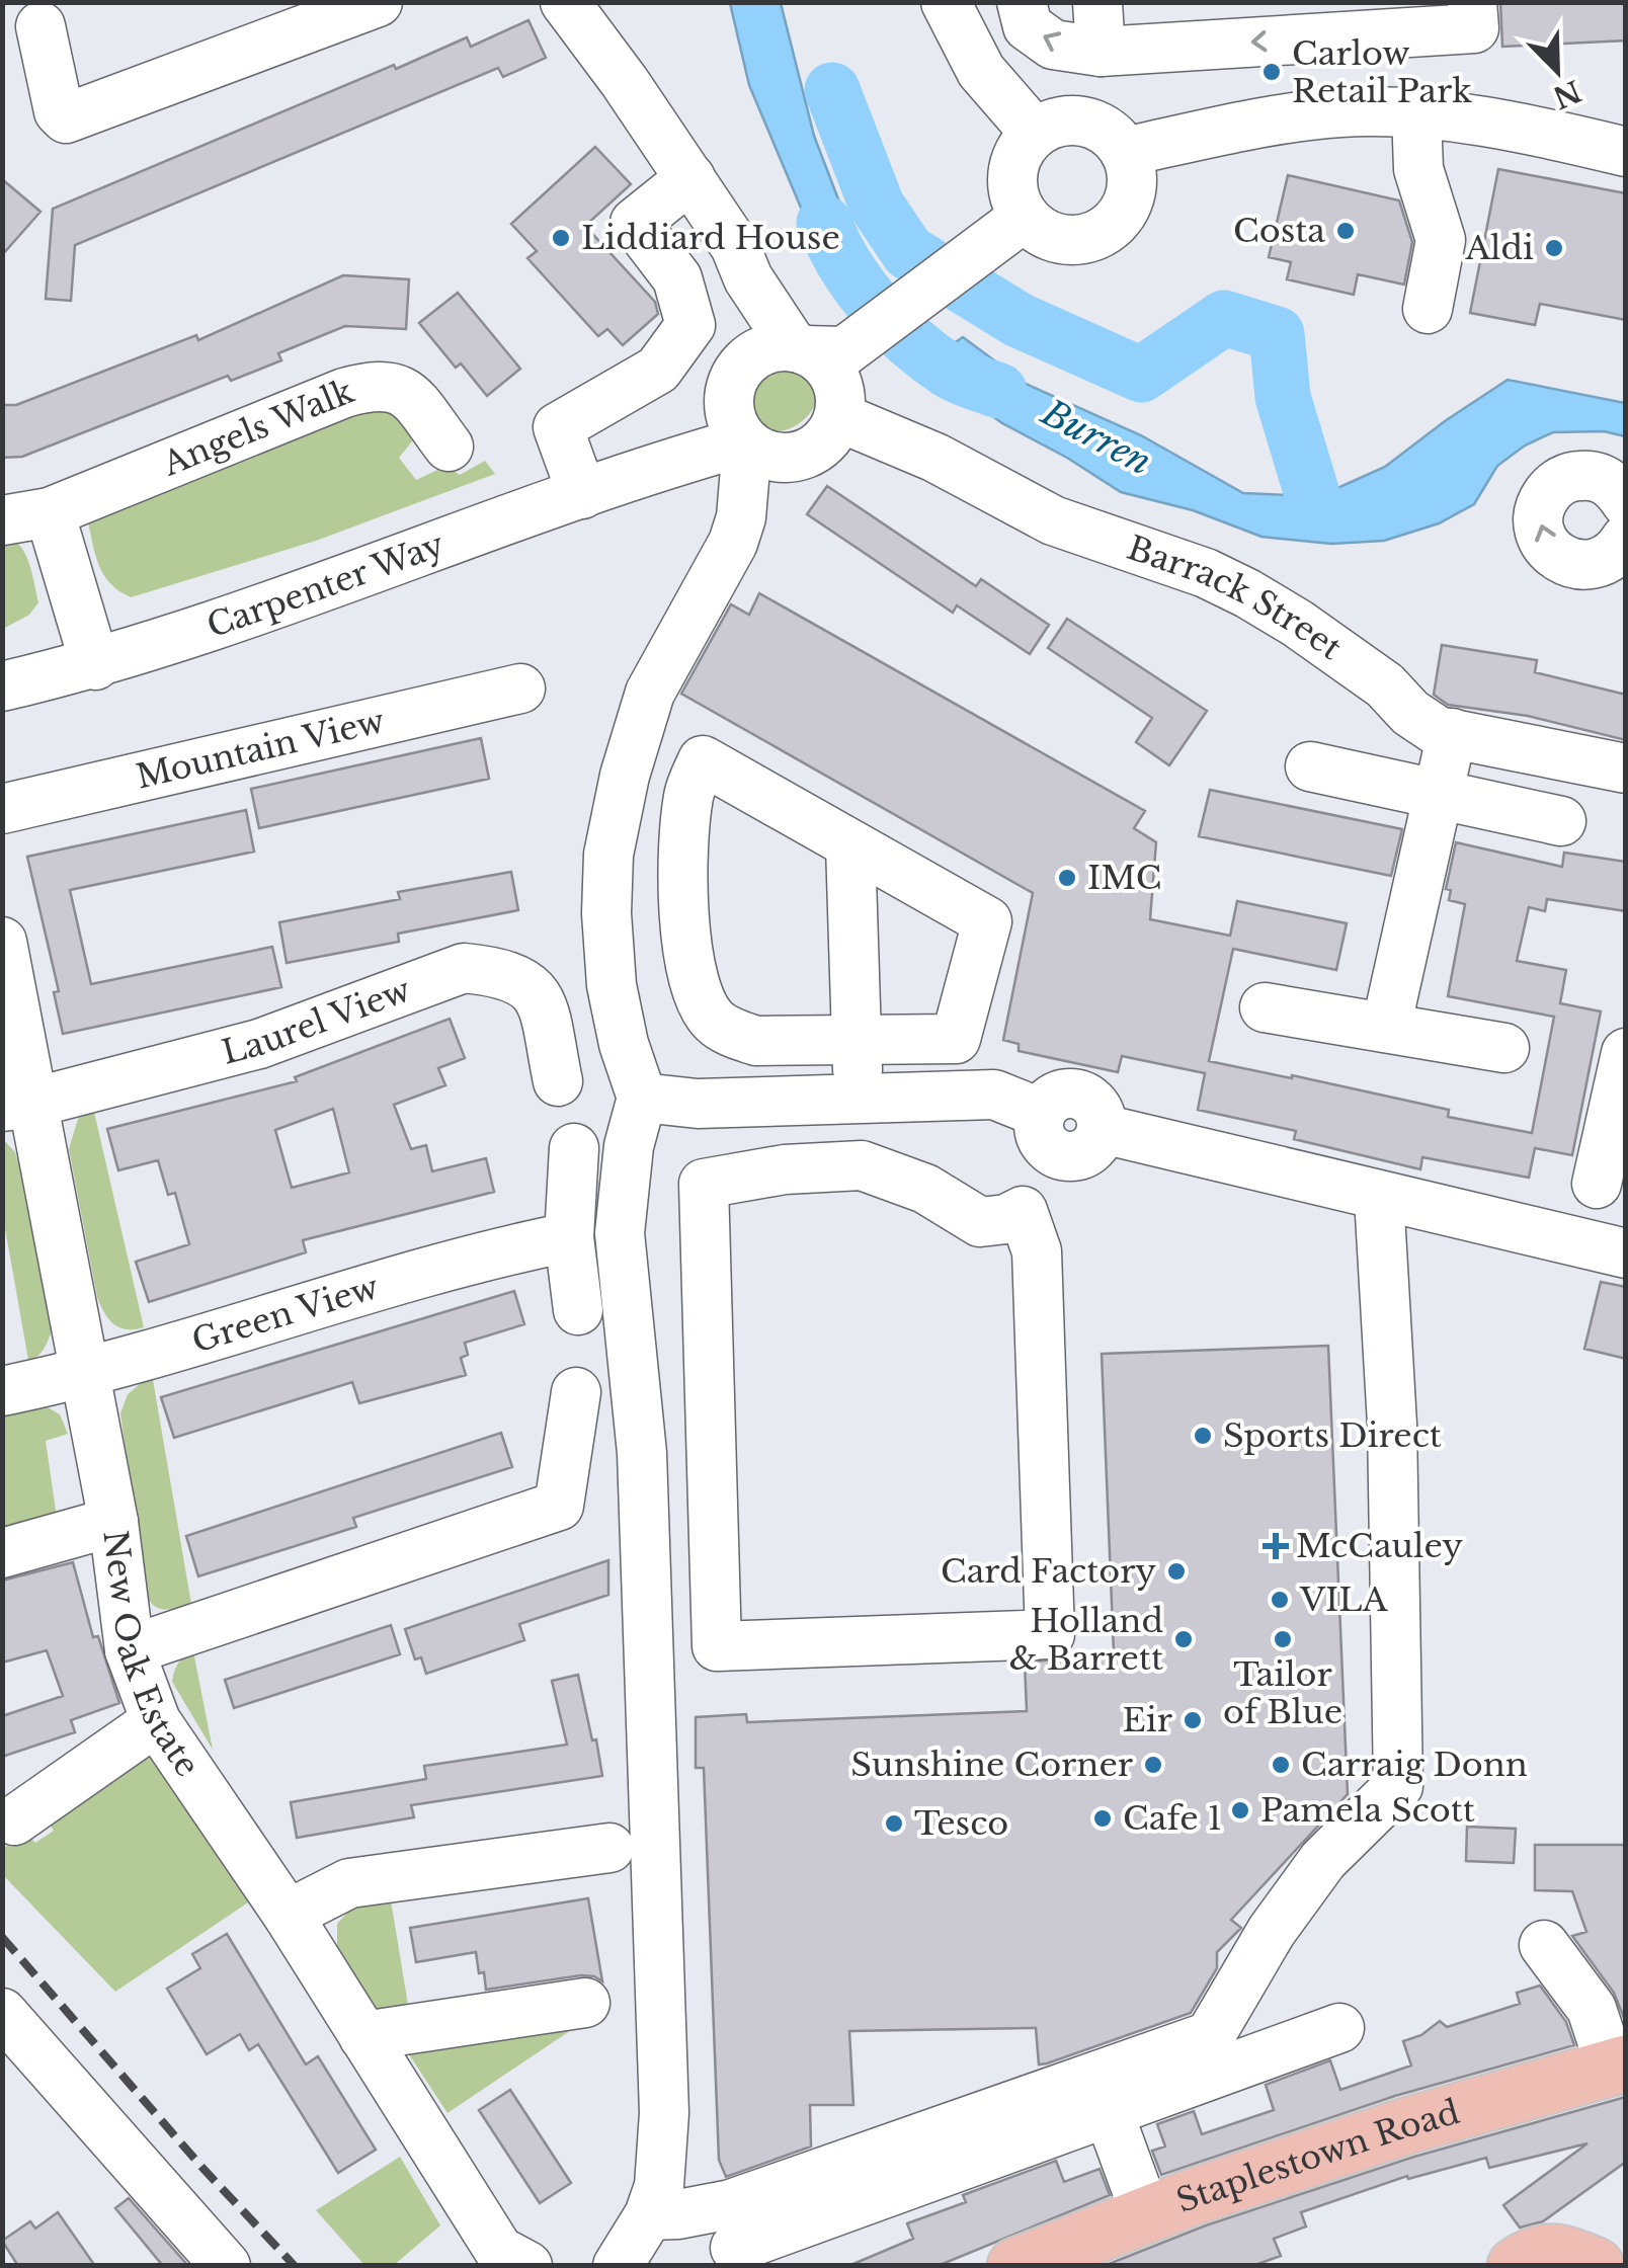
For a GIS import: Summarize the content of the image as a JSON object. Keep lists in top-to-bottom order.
{
  "streets": {
    "main road": ["Staplestown Road"],
    "street": [
      "Angels Walk",
      "Carpenter Way",
      "Barrack Street",
      "Mountain View",
      "Laurel View",
      "Green View",
      "New Oak Estate"
    ]
  },
  "crossings": [
    ["Carpenter Way", "Barrack Street"],
    ["Laurel View", "New Oak Estate"],
    ["Green View", "New Oak Estate"]
  ],
  "water": ["Burren"],
  "places": {
    "other": [
      "Carlow Retail Park",
      "Costa",
      "Liddiard House",
      "Aldi",
      "IMC",
      "Sports Direct",
      "Card Factory",
      "VILA",
      "Holland & Barrett",
      "Tailor of Blue",
      "Eir",
      "Sunshine Corner",
      "Carraig Donn",
      "Pamela Scott",
      "Cafe 1",
      "Tesco"
    ],
    "health": ["McCauley"]
  },
  "north": "bottom right"
}
